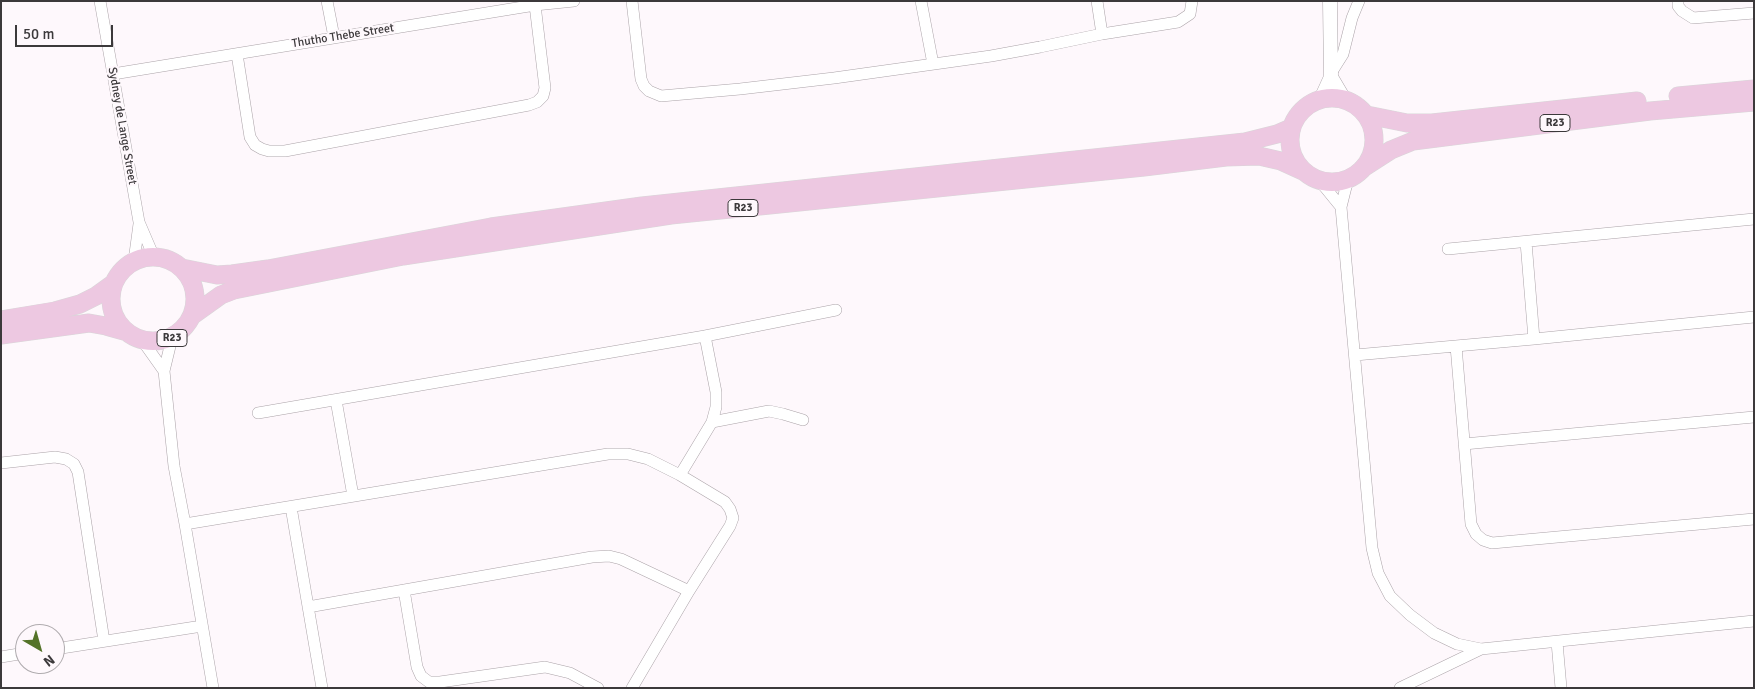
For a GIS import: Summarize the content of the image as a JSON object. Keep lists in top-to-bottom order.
{
  "streets": {
    "main road": ["R23"],
    "street": ["Thutho Thebe Street", "Sydney de Lange Street"]
  },
  "crossings": [
    ["Thutho Thebe Street", "Sydney de Lange Street"],
    ["R23", "Sydney de Lange Street"]
  ],
  "scale_bar": "50 m",
  "north": "bottom right"
}
